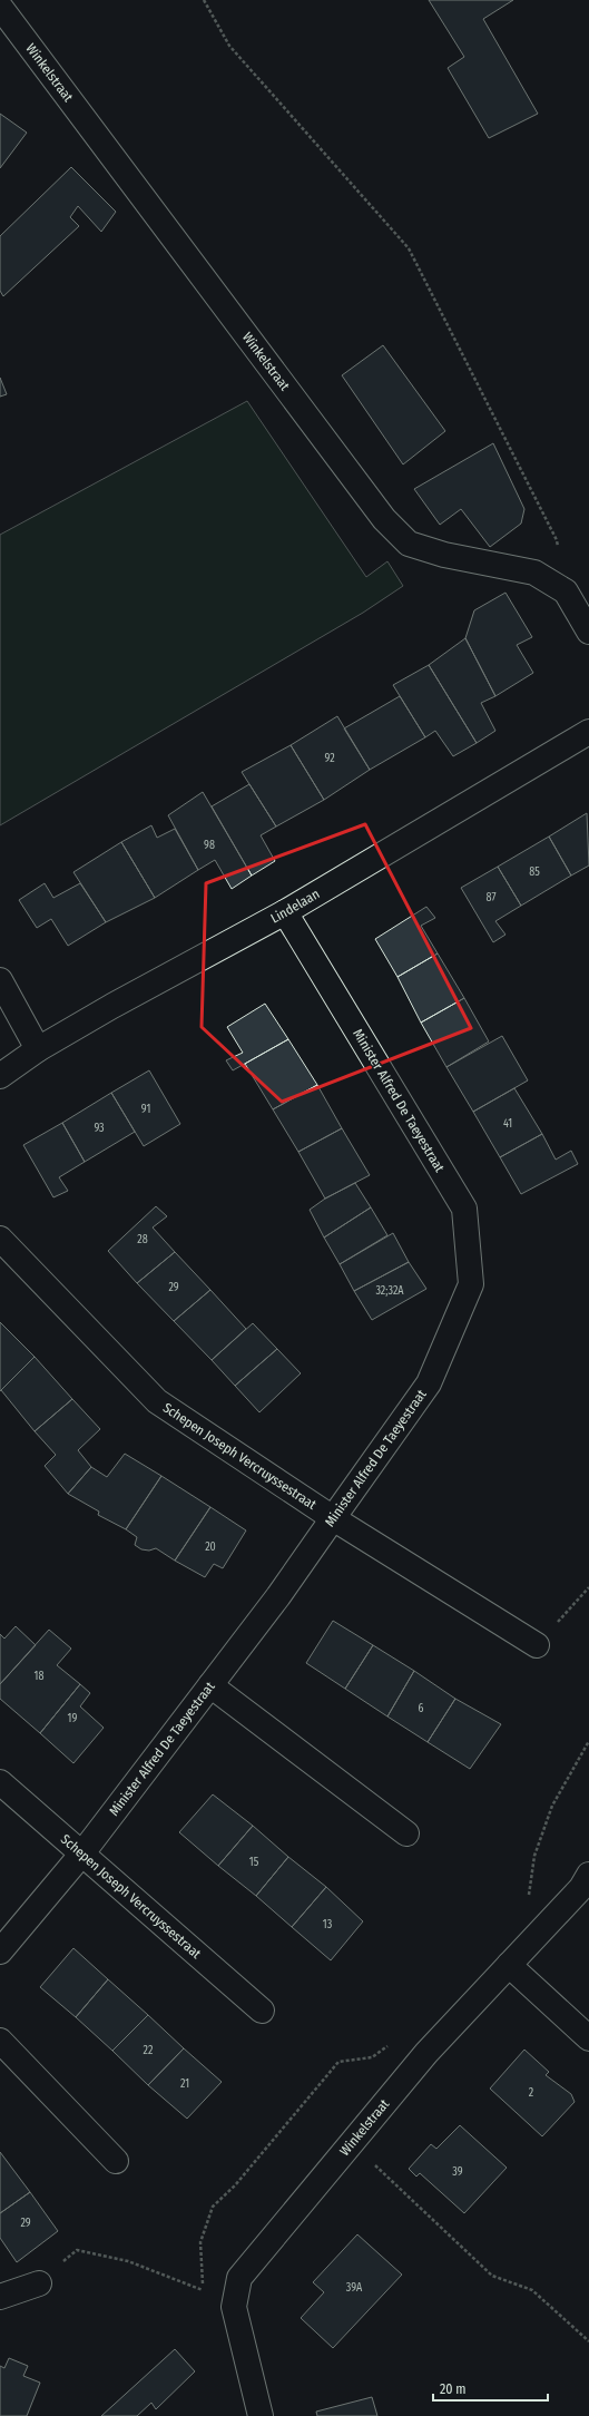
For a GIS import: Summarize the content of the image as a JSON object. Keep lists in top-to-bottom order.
{
  "streets": {
    "street": [
      "Winkelstraat",
      "Lindelaan",
      "Minister Alfred De Taeyestraat",
      "Schepen Joseph Vercruyssestraat"
    ]
  },
  "crossings": [
    ["Lindelaan", "Minister Alfred De Taeyestraat"],
    ["Minister Alfred De Taeyestraat", "Schepen Joseph Vercruyssestraat"]
  ],
  "house_numbers": [
    "92",
    "98",
    "85",
    "87",
    "91",
    "41",
    "93",
    "28",
    "29",
    "32;32A",
    "20",
    "18",
    "6",
    "19",
    "15",
    "13",
    "22",
    "21",
    "2",
    "39",
    "29",
    "39A"
  ],
  "scale_bar": "20 m"
}
